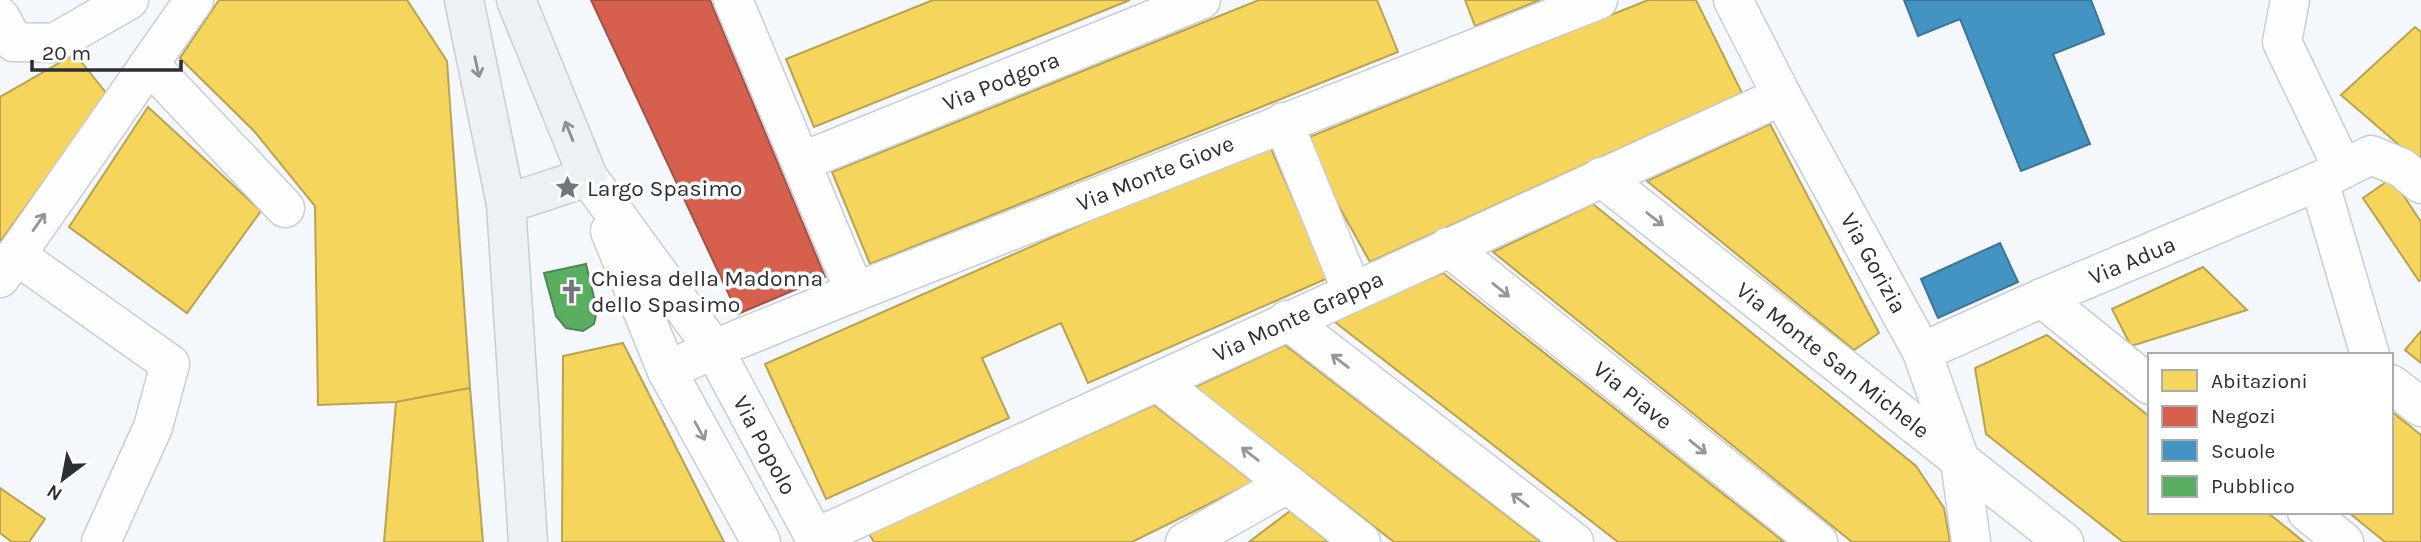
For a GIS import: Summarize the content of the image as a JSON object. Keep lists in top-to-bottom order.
{
  "streets": {
    "street": [
      "Via Podgora",
      "Via Monte Giove",
      "Via Adua",
      "Via Gorizia",
      "Via Monte Grappa",
      "Via Monte San Michele",
      "Via Piave",
      "Via Popolo"
    ]
  },
  "crossings": [
    ["Via Monte Giove", "Via Popolo"],
    ["Via Adua", "Via Gorizia"],
    ["Via Gorizia", "Via Monte Grappa"],
    ["Via Gorizia", "Via Monte San Michele"],
    ["Via Monte Grappa", "Via Monte San Michele"],
    ["Via Monte Grappa", "Via Piave"],
    ["Via Monte Grappa", "Via Popolo"]
  ],
  "places": {
    "place": ["Largo Spasimo"],
    "church": ["Chiesa della Madonna dello Spasimo"]
  },
  "legend": [
    "Abitazioni",
    "Negozi",
    "Scuole",
    "Pubblico"
  ],
  "scale_bar": "20 m",
  "north": "bottom left"
}
